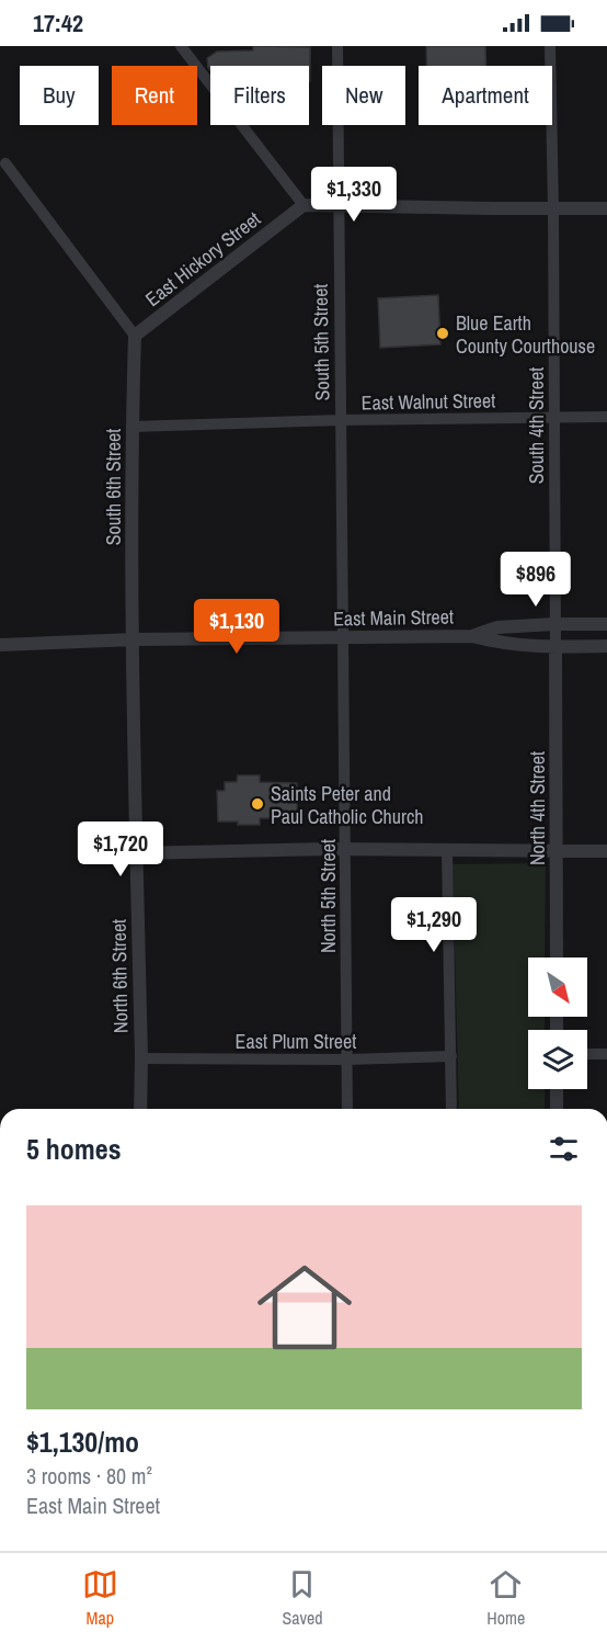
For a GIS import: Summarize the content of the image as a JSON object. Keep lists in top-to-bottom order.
{
  "streets": {
    "street": [
      "East Hickory Street",
      "South 5th Street",
      "East Walnut Street",
      "South 4th Street",
      "South 6th Street",
      "East Main Street",
      "North 4th Street",
      "North 5th Street",
      "North 6th Street",
      "East Plum Street"
    ]
  },
  "crossings": [
    ["East Hickory Street", "South 6th Street"],
    ["South 5th Street", "East Walnut Street"],
    ["South 5th Street", "East Main Street"],
    ["South 5th Street", "North 5th Street"],
    ["East Walnut Street", "South 4th Street"],
    ["East Walnut Street", "South 6th Street"],
    ["South 4th Street", "East Main Street"],
    ["South 4th Street", "North 4th Street"],
    ["South 6th Street", "East Main Street"],
    ["South 6th Street", "North 6th Street"],
    ["East Main Street", "North 4th Street"],
    ["East Main Street", "North 5th Street"],
    ["East Main Street", "North 6th Street"],
    ["North 5th Street", "East Plum Street"],
    ["North 6th Street", "East Plum Street"]
  ],
  "places": ["Blue Earth County Courthouse", "Saints Peter and Paul Catholic Church"],
  "north": "bottom right",
  "page": {
    "status": "17:42",
    "chip": [
      "Buy",
      "Rent",
      "Filters",
      "New",
      "Apartment"
    ],
    "price": [
      "$1,330",
      "$896",
      "$1,130",
      "$1,720",
      "$1,290"
    ],
    "heading": "5 homes",
    "list": [
      {
        "name": "$1,130/mo",
        "note": "3 rooms · 80 m² · East Main Street"
      }
    ],
    "tabs": ["Map", "Saved", "Home"]
  }
}
